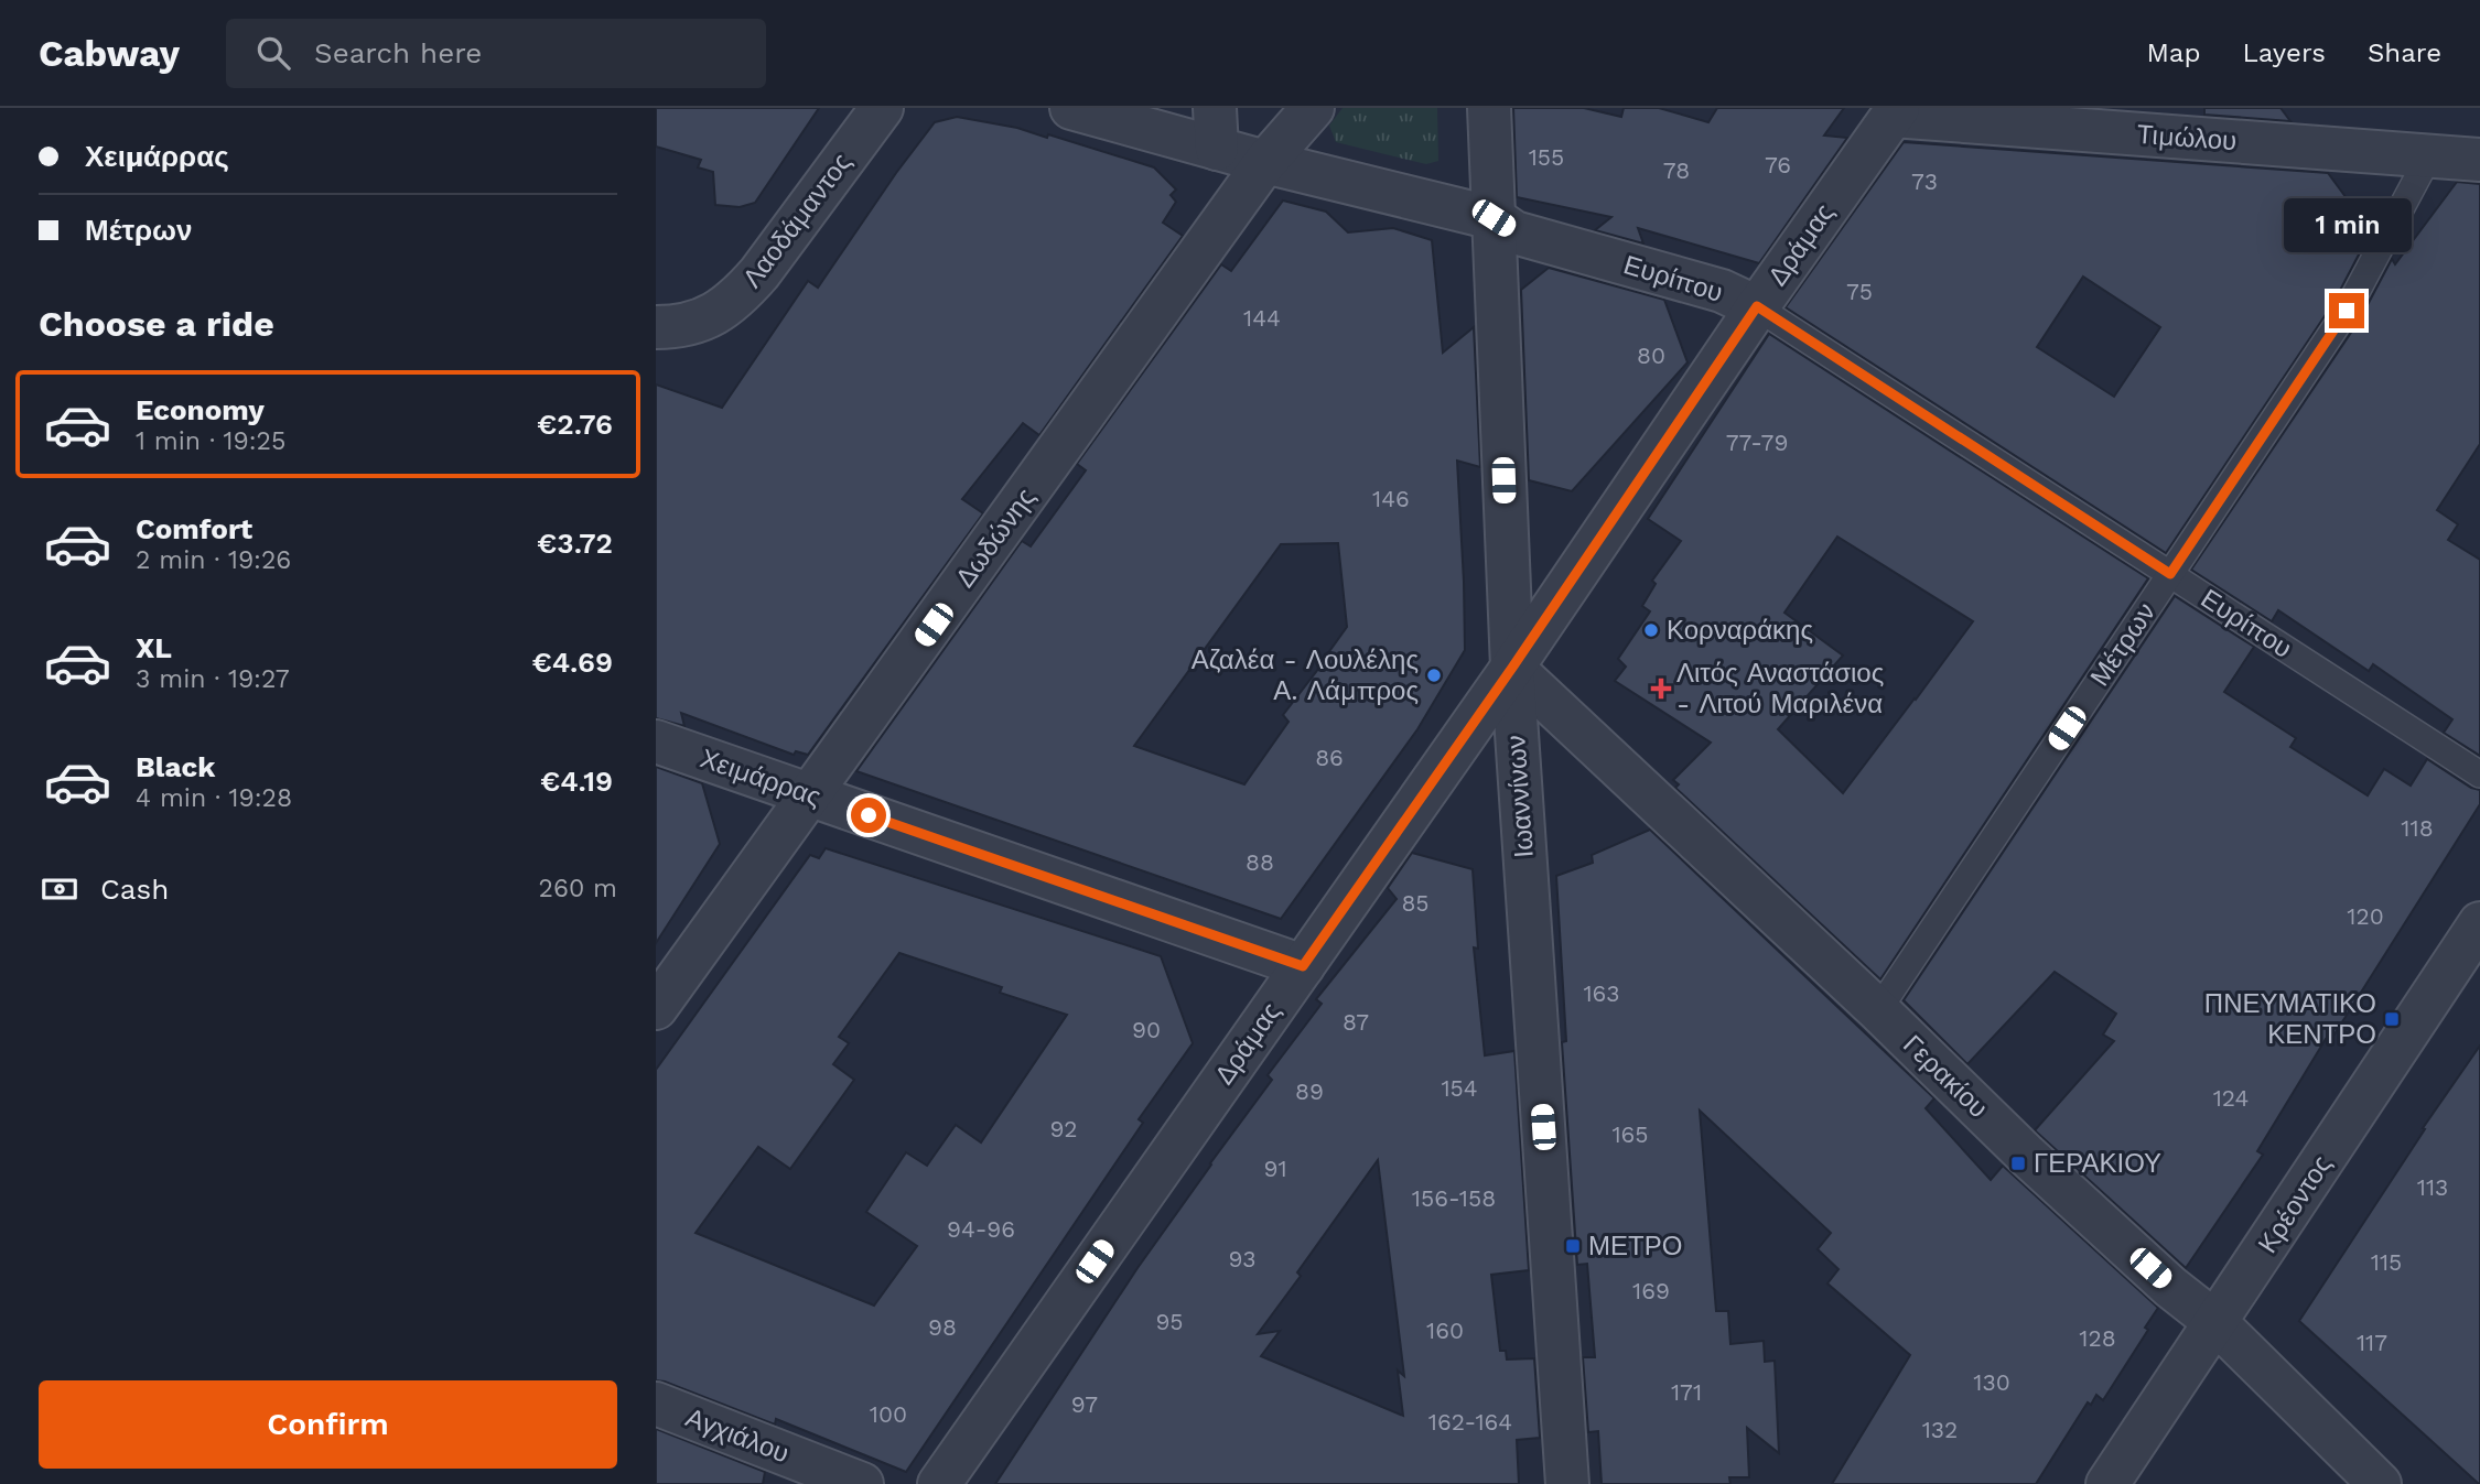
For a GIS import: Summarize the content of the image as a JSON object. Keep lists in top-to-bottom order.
{
  "streets": {
    "street": [
      "Τιμώλου",
      "Λαοδάμαντος",
      "Δράμας",
      "Ευρίπου",
      "Δωδώνης",
      "Χειμάρρας",
      "Ιωαννίνων",
      "Γερακίου",
      "Κρέοντος",
      "Αγχιάλου"
    ],
    "lane": ["Μέτρων"]
  },
  "crossings": [
    ["Τιμώλου", "Δράμας"],
    ["Τιμώλου", "Μέτρων"],
    ["Δράμας", "Ευρίπου"],
    ["Δράμας", "Χειμάρρας"],
    ["Δράμας", "Ιωαννίνων"],
    ["Δράμας", "Γερακίου"],
    ["Ευρίπου", "Δωδώνης"],
    ["Ευρίπου", "Μέτρων"],
    ["Ευρίπου", "Ιωαννίνων"],
    ["Δωδώνης", "Χειμάρρας"],
    ["Μέτρων", "Γερακίου"],
    ["Ιωαννίνων", "Γερακίου"],
    ["Γερακίου", "Κρέοντος"]
  ],
  "places": {
    "other": ["Κορναράκης", "Αζαλέα - Λουλέλης Α. Λάμπρος"],
    "health": ["Λιτός Αναστάσιος - Λιτού Μαριλένα"],
    "transit": ["ΠΝΕΥΜΑΤΙΚΟ ΚΕΝΤΡΟ", "ΓΕΡΑΚΙΟΥ", "ΜΕΤΡΟ"]
  },
  "house_numbers": [
    "155",
    "76",
    "78",
    "73",
    "75",
    "144",
    "80",
    "77-79",
    "146",
    "86",
    "118",
    "88",
    "85",
    "120",
    "163",
    "87",
    "90",
    "154",
    "89",
    "124",
    "92",
    "165",
    "91",
    "113",
    "156-158",
    "94-96",
    "93",
    "115",
    "169",
    "95",
    "98",
    "160",
    "128",
    "117",
    "130",
    "171",
    "97",
    "100",
    "162-164",
    "132"
  ],
  "page": {
    "header": "Cabway",
    "search": "Search here",
    "nav": ["Map", "Layers", "Share"],
    "banner": ["Χειμάρρας", "Μέτρων"],
    "bubble": "1 min",
    "heading": "Choose a ride",
    "list": [
      {
        "name": "Economy",
        "note": "1 min · 19:25",
        "value": "€2.76"
      },
      {
        "name": "Comfort",
        "note": "2 min · 19:26",
        "value": "€3.72"
      },
      {
        "name": "XL",
        "note": "3 min · 19:27",
        "value": "€4.69"
      },
      {
        "name": "Black",
        "note": "4 min · 19:28",
        "value": "€4.19"
      }
    ],
    "pay": ["Cash", "260 m"],
    "buttons": "Confirm"
  }
}
